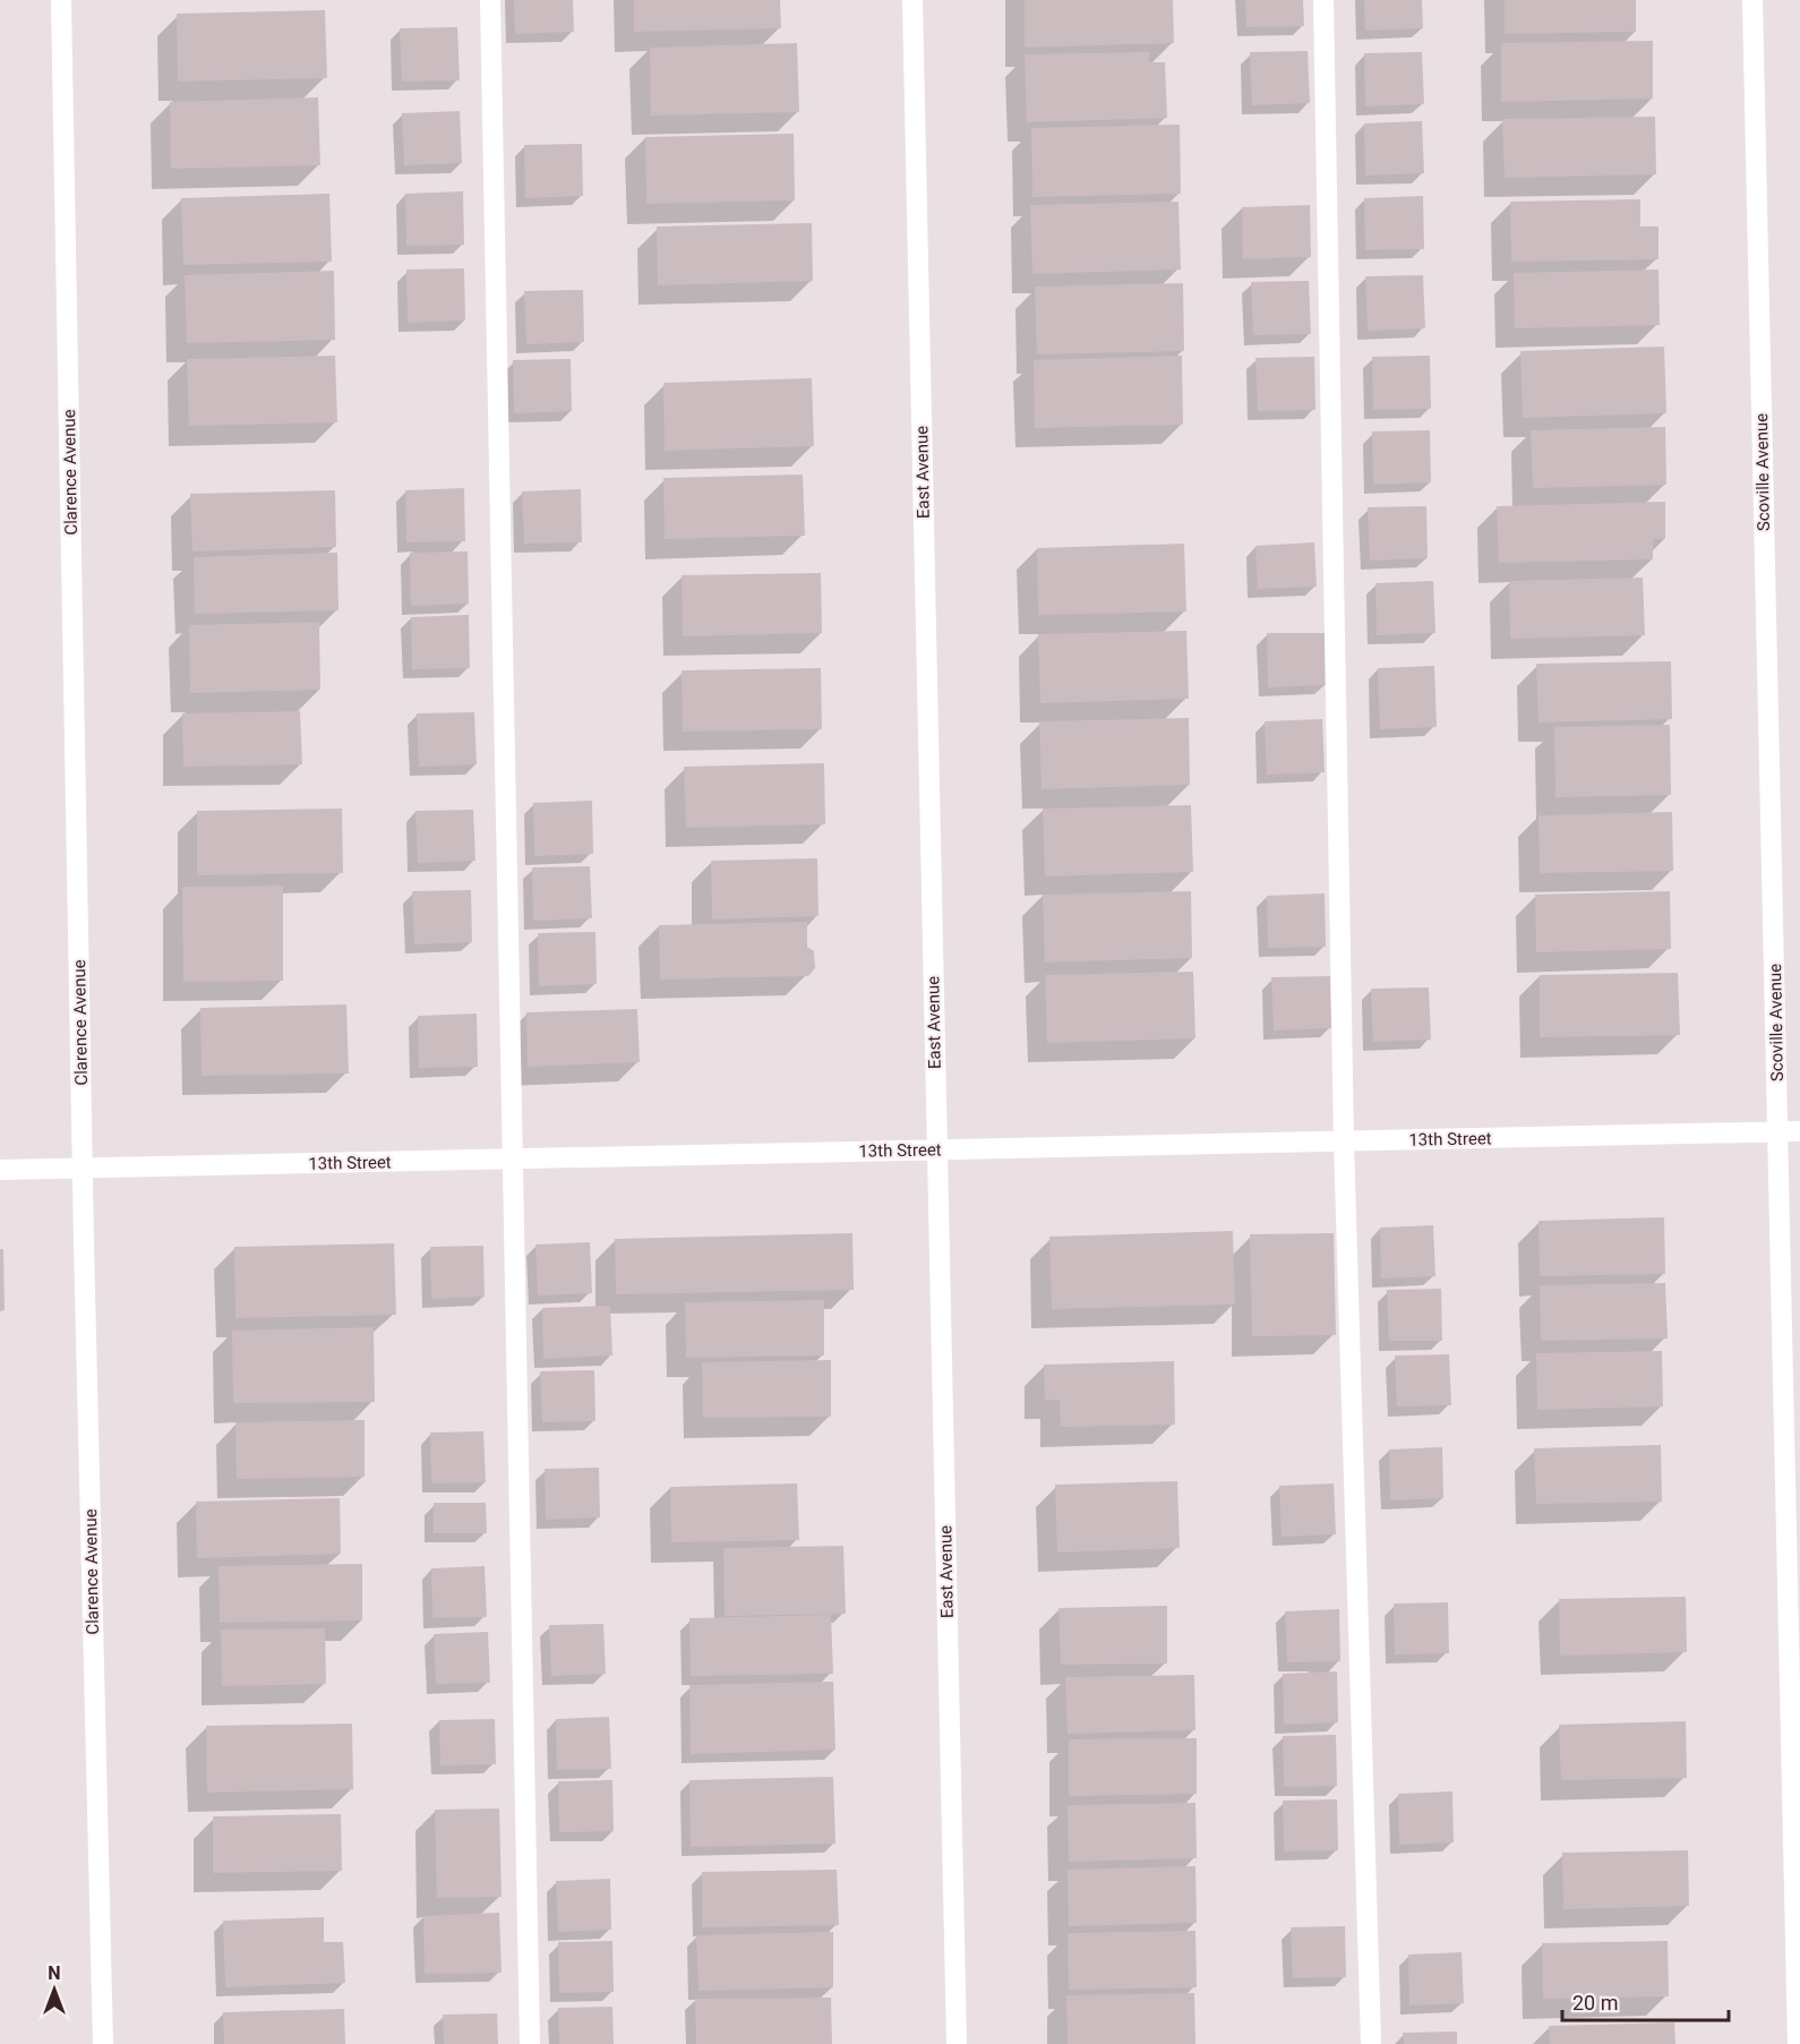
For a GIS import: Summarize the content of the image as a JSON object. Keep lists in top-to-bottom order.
{
  "streets": {
    "street": [
      "Clarence Avenue",
      "East Avenue",
      "Scoville Avenue",
      "13th Street"
    ]
  },
  "crossings": [
    ["Clarence Avenue", "13th Street"],
    ["East Avenue", "13th Street"],
    ["Scoville Avenue", "13th Street"]
  ],
  "scale_bar": "20 m",
  "north": "top"
}
